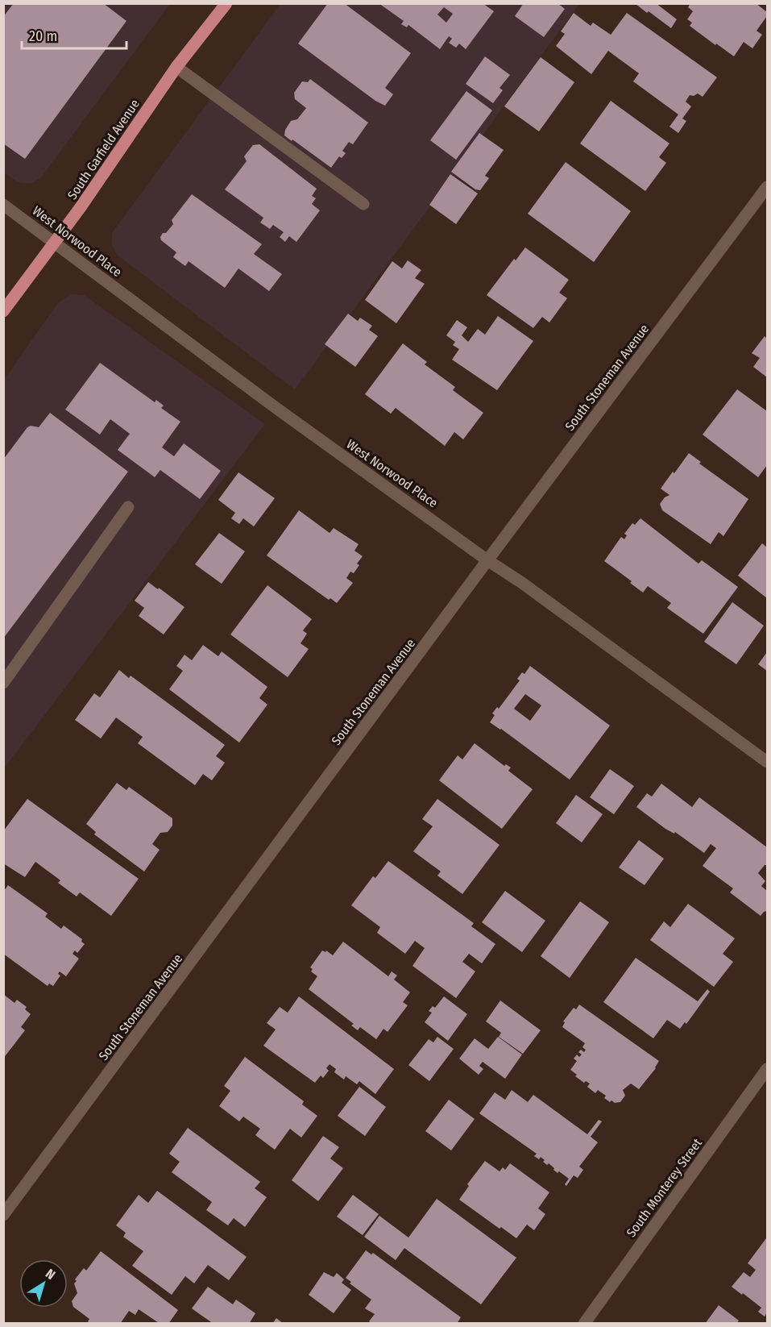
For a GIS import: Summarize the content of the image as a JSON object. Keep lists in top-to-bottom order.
{
  "streets": {
    "main road": ["South Garfield Avenue"],
    "street": ["West Norwood Place", "South Stoneman Avenue", "South Monterey Street"]
  },
  "crossings": [
    ["South Garfield Avenue", "West Norwood Place"],
    ["West Norwood Place", "South Stoneman Avenue"]
  ],
  "scale_bar": "20 m",
  "north": "top right"
}
